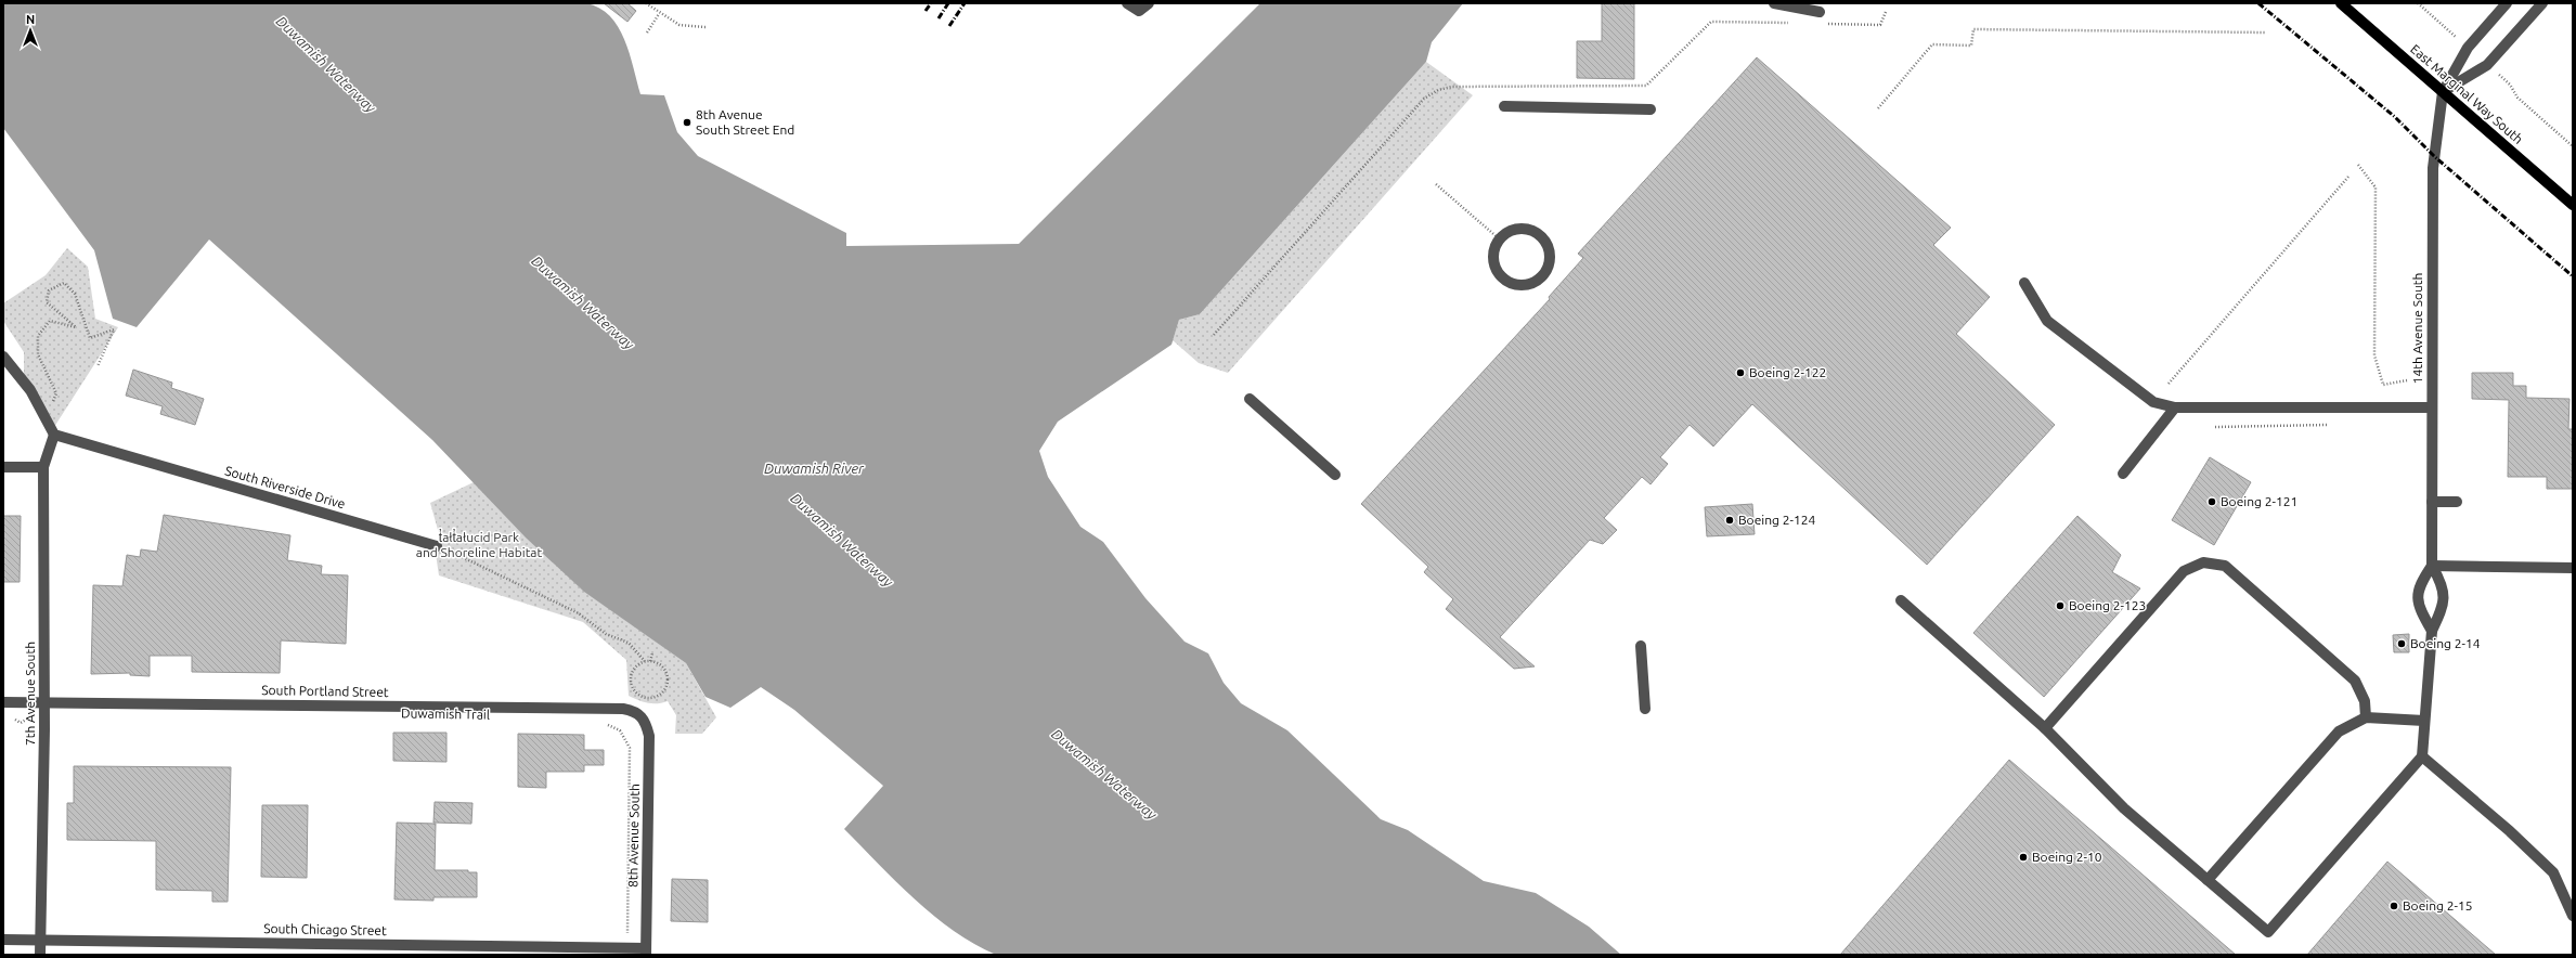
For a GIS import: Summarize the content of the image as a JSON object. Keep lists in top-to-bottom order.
{
  "streets": {
    "main road": ["East Marginal Way South"],
    "street": [
      "14th Avenue South",
      "South Riverside Drive",
      "South Portland Street",
      "7th Avenue South",
      "8th Avenue South",
      "South Chicago Street"
    ]
  },
  "crossings": [
    ["East Marginal Way South", "14th Avenue South"],
    ["South Riverside Drive", "7th Avenue South"],
    ["South Portland Street", "7th Avenue South"],
    ["South Portland Street", "8th Avenue South"],
    ["7th Avenue South", "South Chicago Street"],
    ["8th Avenue South", "South Chicago Street"]
  ],
  "water": ["Duwamish Waterway", "Duwamish River"],
  "parks": ["t̓ałt̓ałucid Park and Shoreline Habitat"],
  "places": [
    "8th Avenue South Street End",
    "Boeing 2-122",
    "Boeing 2-121",
    "Boeing 2-124",
    "Boeing 2-123",
    "Boeing 2-14",
    "Boeing 2-10",
    "Boeing 2-15"
  ],
  "north": "top"
}
